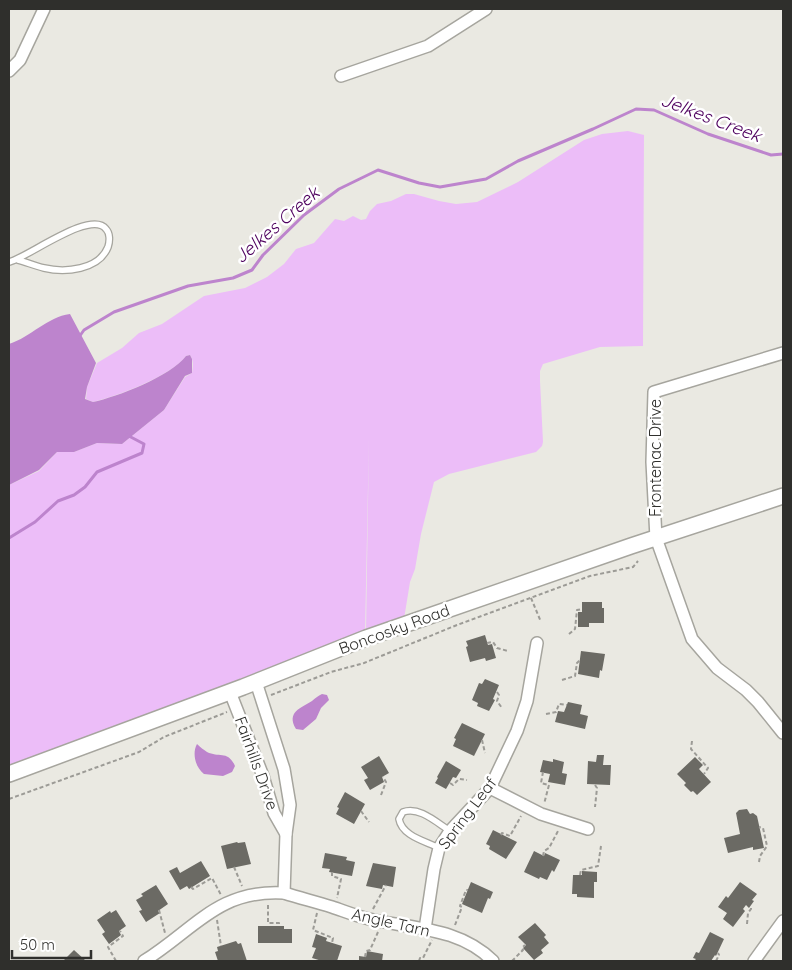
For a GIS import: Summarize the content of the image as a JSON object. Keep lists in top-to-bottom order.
{
  "streets": {
    "street": [
      "Frontenac Drive",
      "Boncosky Road",
      "Fairhills Drive",
      "Spring Leaf",
      "Angle Tarn"
    ]
  },
  "crossings": [
    ["Frontenac Drive", "Boncosky Road"],
    ["Boncosky Road", "Fairhills Drive"],
    ["Fairhills Drive", "Angle Tarn"],
    ["Spring Leaf", "Angle Tarn"]
  ],
  "water": ["Jelkes Creek"],
  "scale_bar": "50 m"
}
